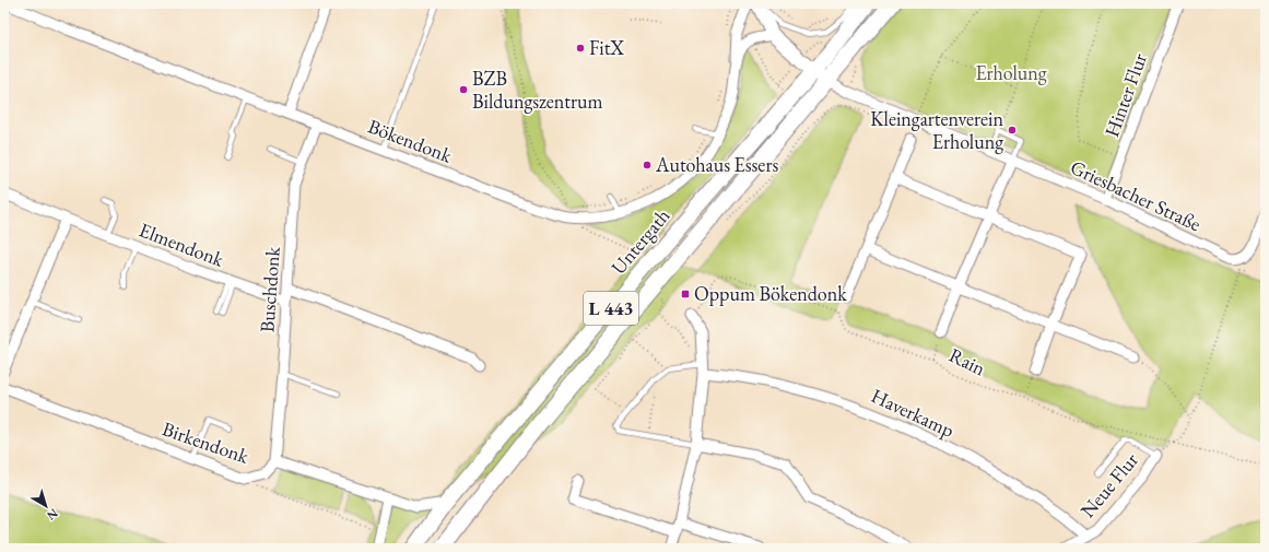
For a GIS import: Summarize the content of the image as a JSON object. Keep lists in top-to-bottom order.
{
  "streets": {
    "main road": ["Untergath", "L 443"],
    "street": [
      "Hinter Flur",
      "Bökendonk",
      "Griesbacher Straße",
      "Elmendonk",
      "Buschdonk",
      "Haverkamp",
      "Birkendonk",
      "Neue Flur"
    ],
    "path": ["Rain"]
  },
  "crossings": [
    ["Hinter Flur", "Griesbacher Straße"],
    ["Bökendonk", "Buschdonk"],
    ["Griesbacher Straße", "Untergath"],
    ["Untergath", "Birkendonk"],
    ["Elmendonk", "Buschdonk"],
    ["Buschdonk", "Birkendonk"],
    ["Haverkamp", "Neue Flur"]
  ],
  "parks": ["Erholung"],
  "places": {
    "other": [
      "FitX",
      "BZB Bildungszentrum",
      "Kleingartenverein Erholung",
      "Autohaus Essers"
    ],
    "transit": ["Oppum Bökendonk"]
  },
  "north": "bottom right"
}
